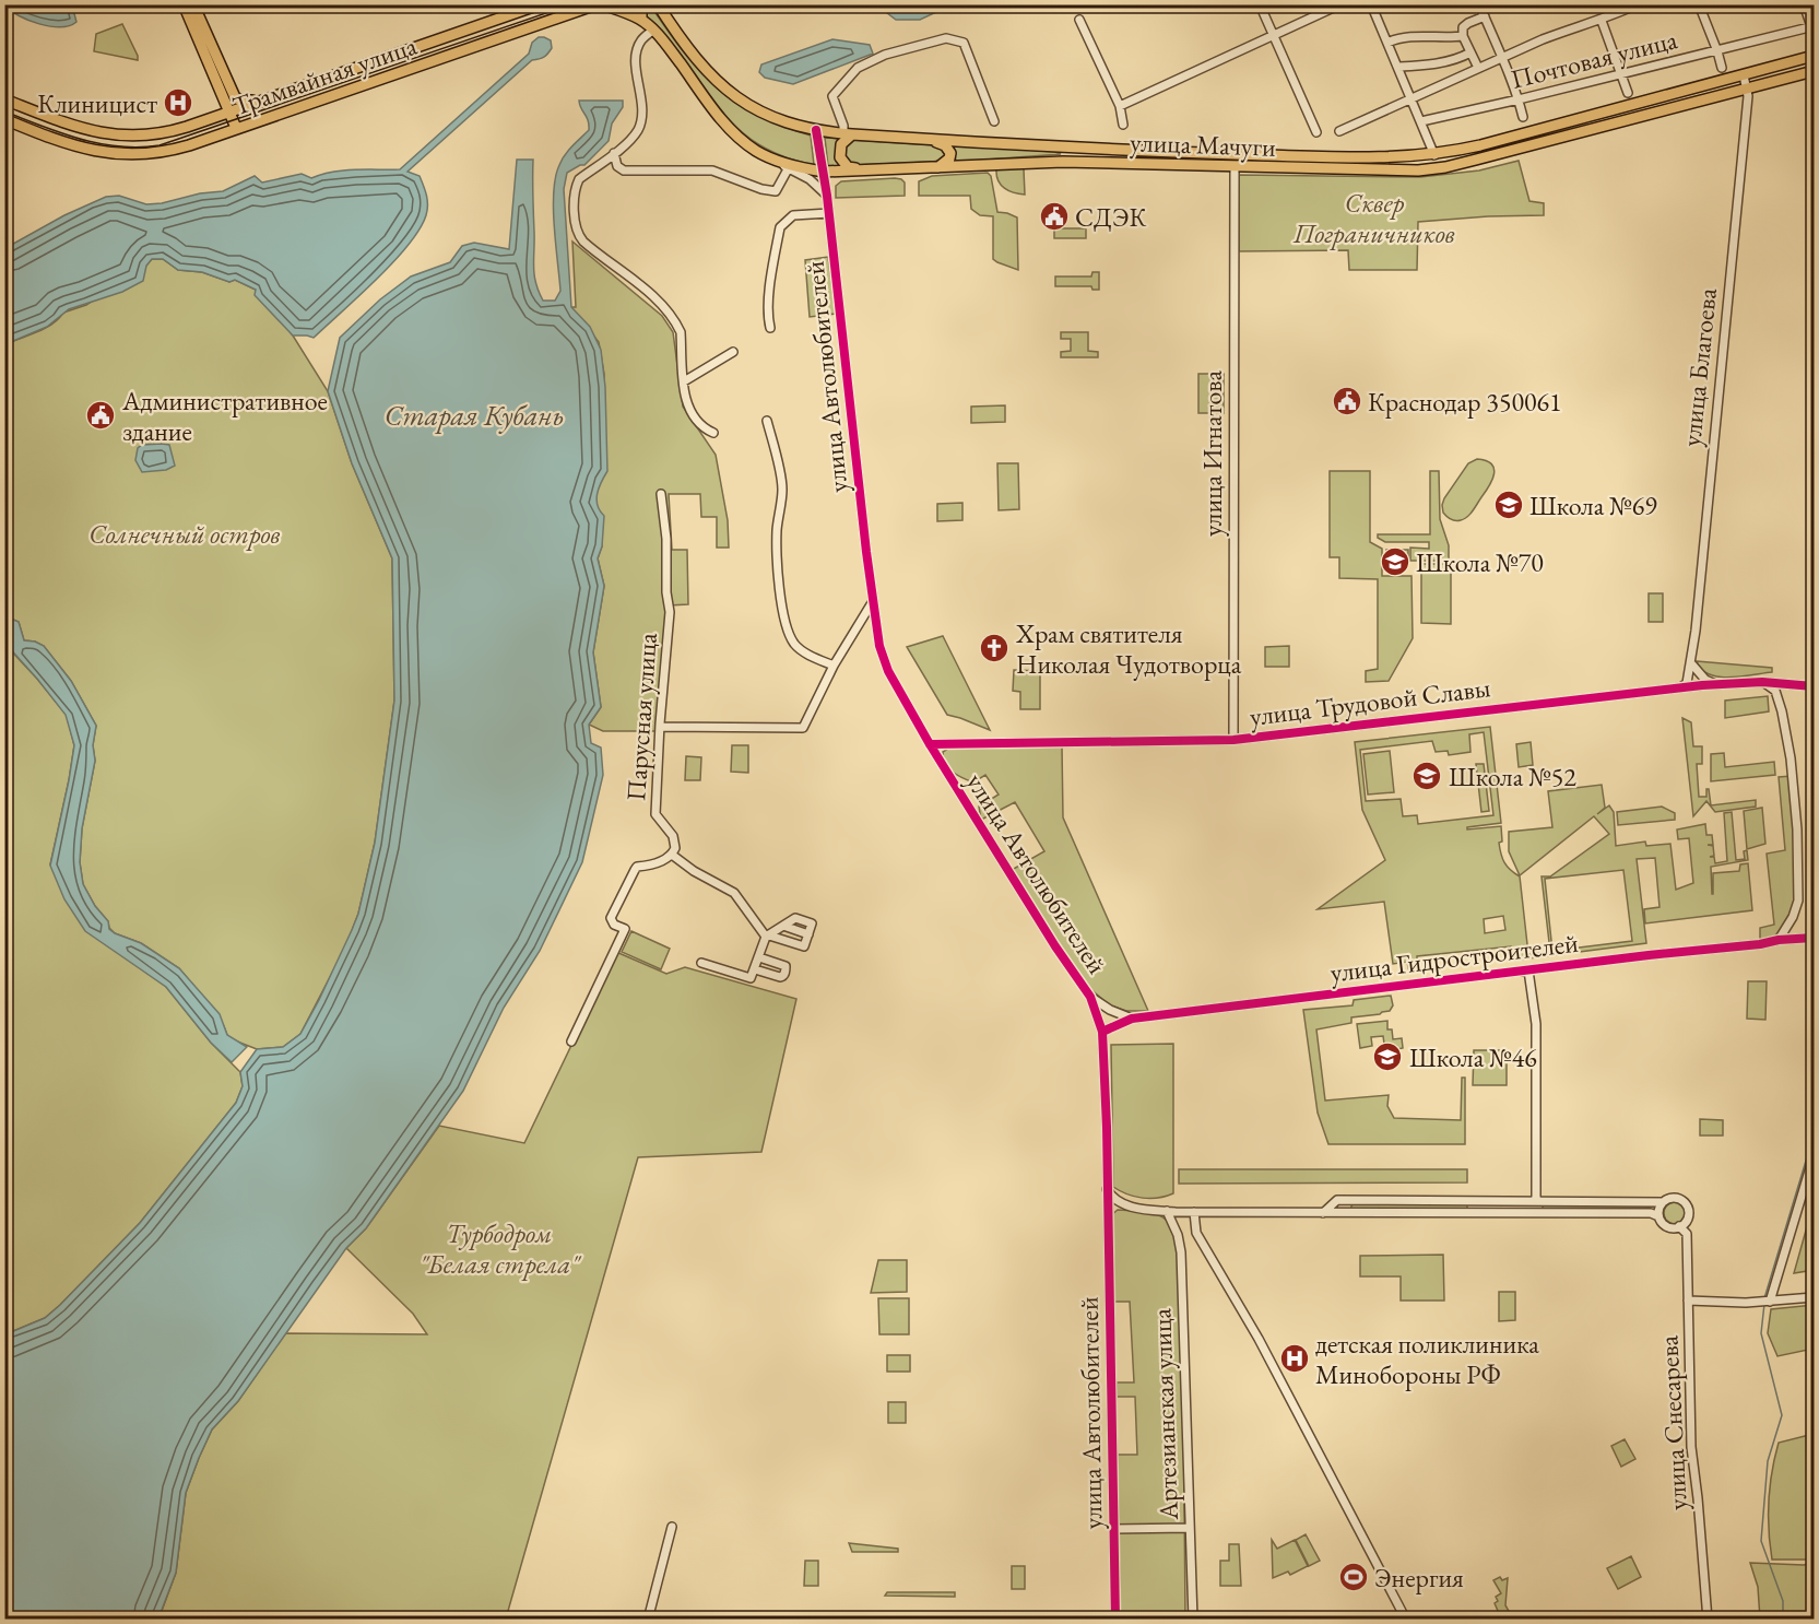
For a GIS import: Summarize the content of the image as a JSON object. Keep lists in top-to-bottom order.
{
  "streets": {
    "main road": ["Трамвайная улица", "улица Мачуги"],
    "street": [
      "Почтовая улица",
      "улица Благоева",
      "улица Автолюбителей",
      "улица Игнатова",
      "улица Трудовой Славы",
      "Парусная улица",
      "улица Гидростроителей",
      "Артезианская улица",
      "улица Снесарева"
    ]
  },
  "crossings": [
    ["улица Мачуги", "улица Благоева"],
    ["улица Мачуги", "улица Автолюбителей"],
    ["улица Мачуги", "улица Игнатова"],
    ["улица Благоева", "улица Трудовой Славы"],
    ["улица Автолюбителей", "улица Трудовой Славы"],
    ["улица Автолюбителей", "улица Гидростроителей"],
    ["улица Игнатова", "улица Трудовой Славы"]
  ],
  "water": ["Старая Кубань"],
  "parks": ["Сквер Пограничников", "Солнечный остров", "Турбодром \"Белая стрела\""],
  "places": {
    "hospital": ["Клиницист", "детская поликлиника Минобороны РФ"],
    "public building": ["СДЭК", "Краснодар 350061", "Административное здание"],
    "school or university": [
      "Школа №69",
      "Школа №70",
      "Школа №52",
      "Школа №46"
    ],
    "church": ["Храм святителя Николая Чудотворца"],
    "sports": ["Энергия"]
  }
}
